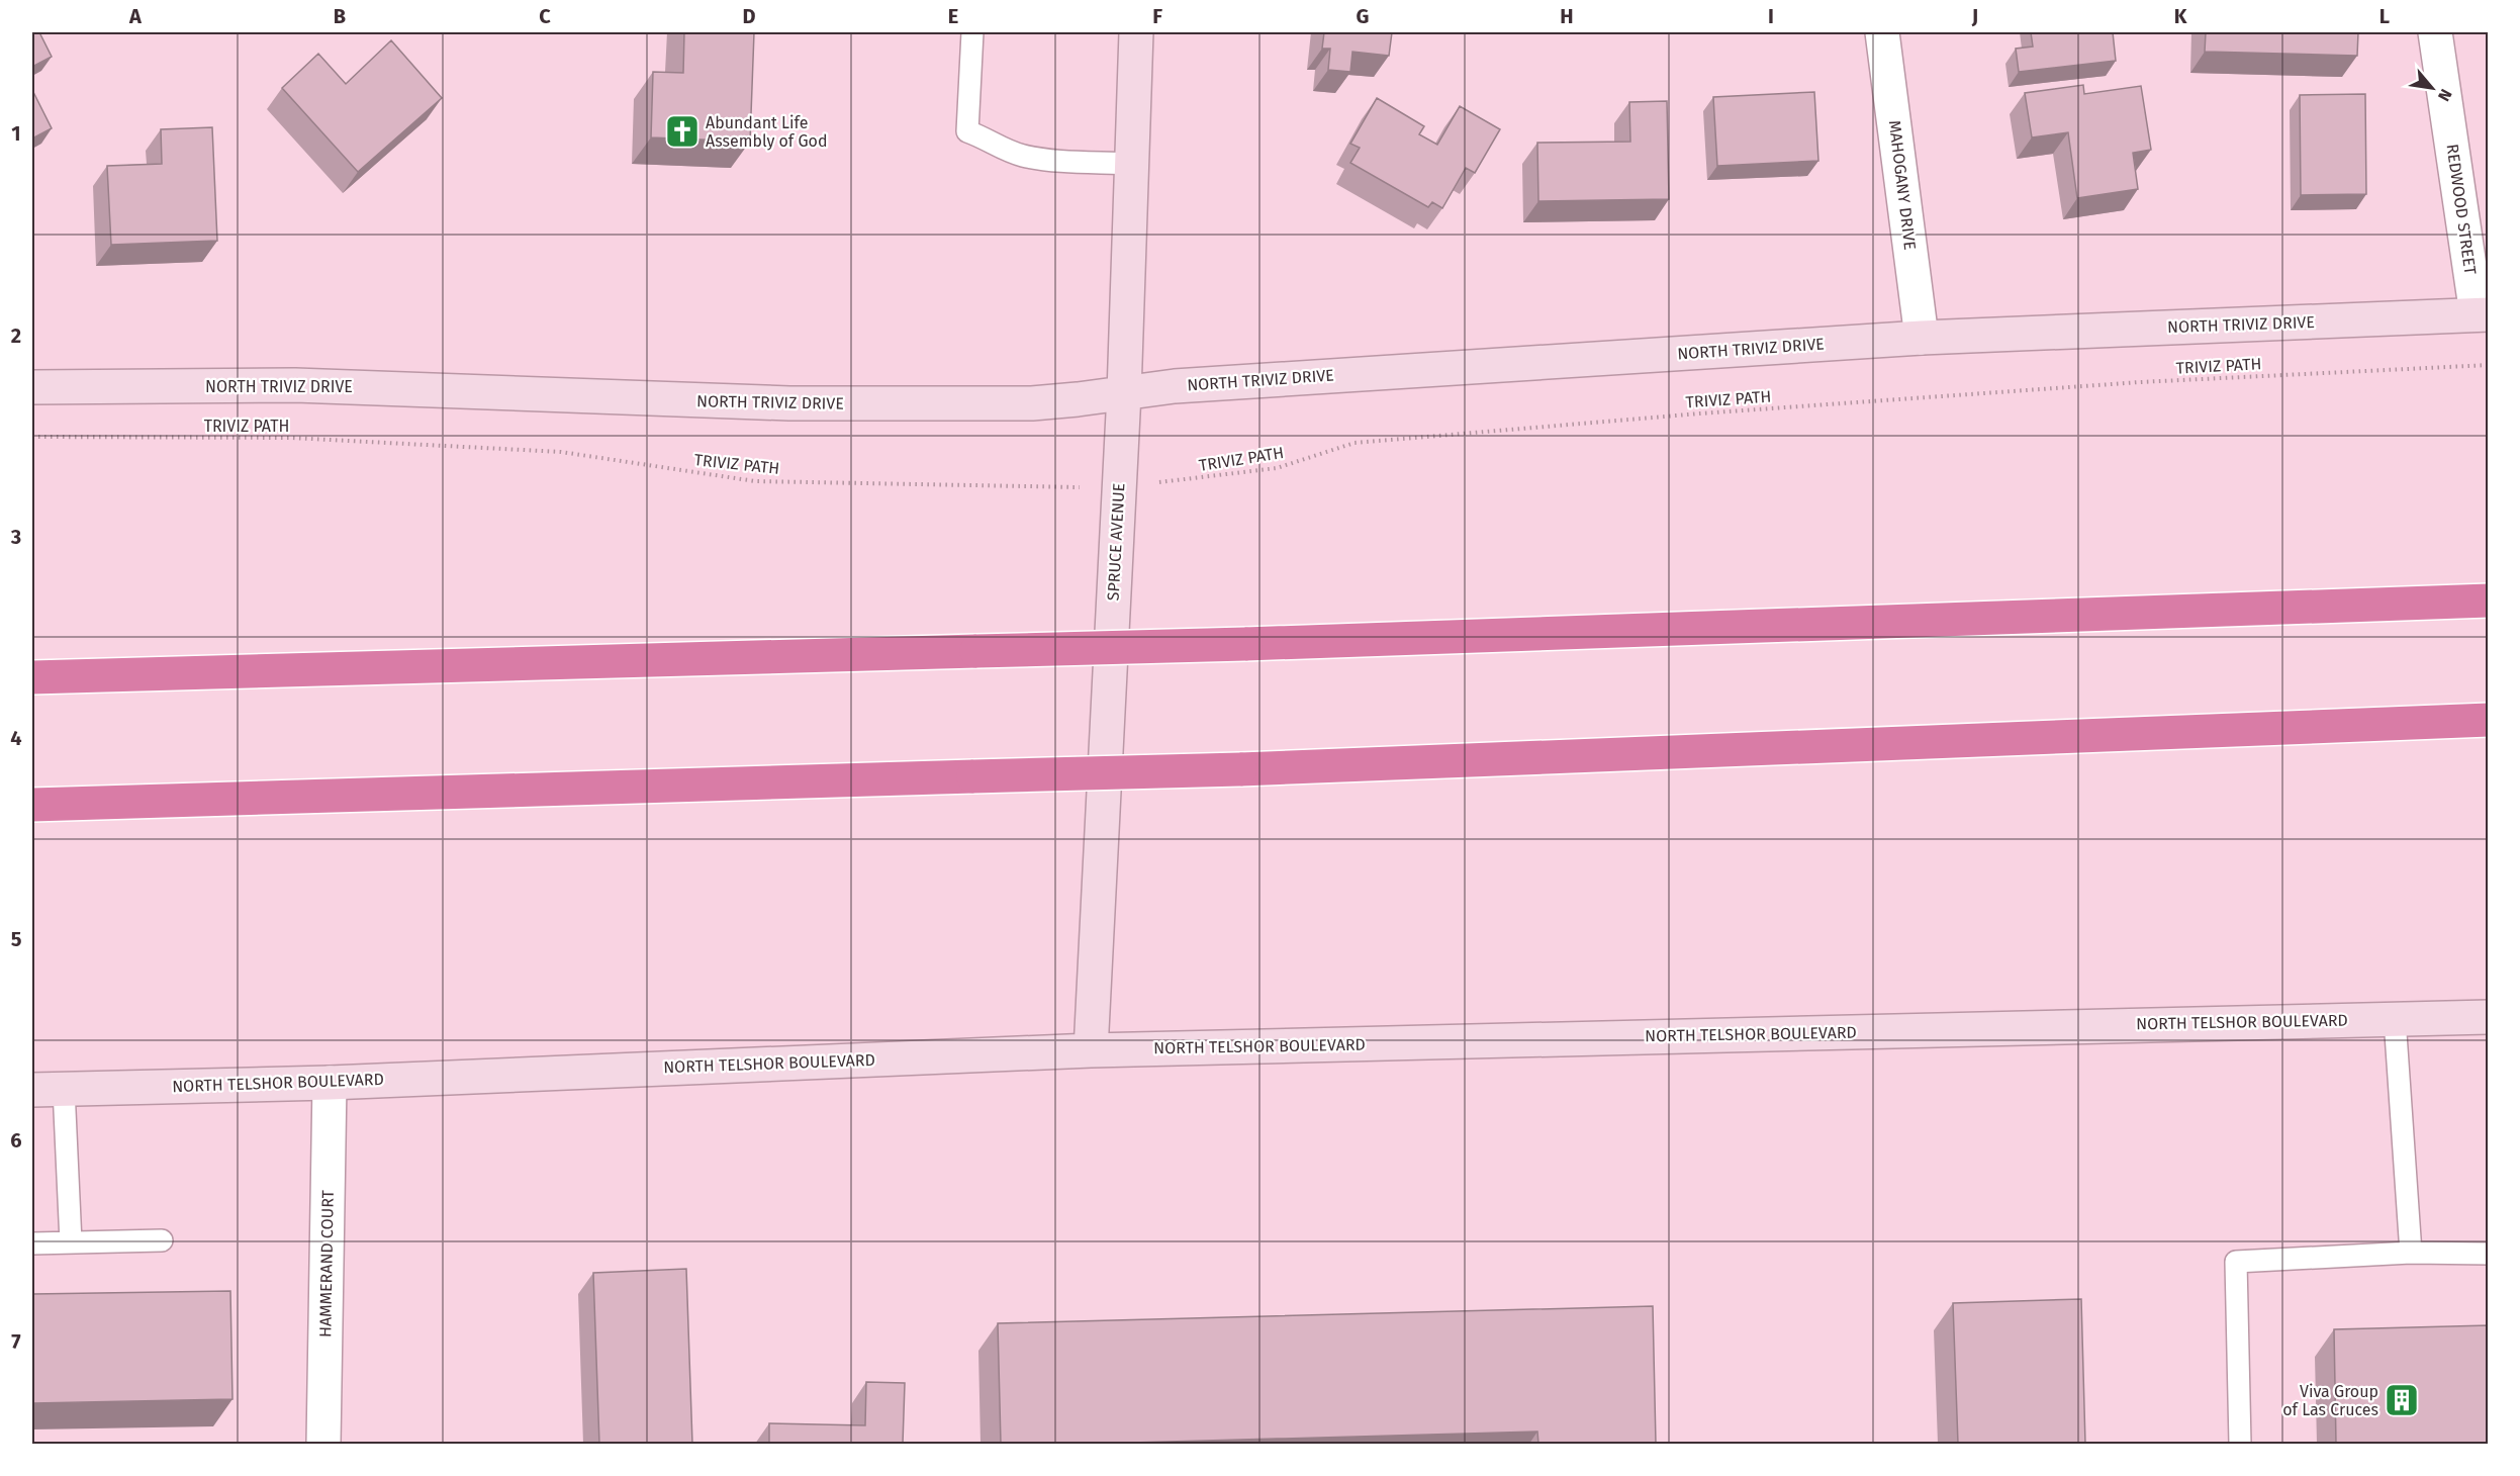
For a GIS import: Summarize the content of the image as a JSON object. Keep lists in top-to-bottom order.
{
  "streets": {
    "main road": ["NORTH TRIVIZ DRIVE", "SPRUCE AVENUE", "NORTH TELSHOR BOULEVARD"],
    "street": ["MAHOGANY DRIVE", "REDWOOD STREET", "HAMMERAND COURT"],
    "path": ["TRIVIZ PATH"]
  },
  "crossings": [
    ["MAHOGANY DRIVE", "NORTH TRIVIZ DRIVE"],
    ["REDWOOD STREET", "NORTH TRIVIZ DRIVE"],
    ["NORTH TRIVIZ DRIVE", "SPRUCE AVENUE"],
    ["SPRUCE AVENUE", "NORTH TELSHOR BOULEVARD"],
    ["NORTH TELSHOR BOULEVARD", "HAMMERAND COURT"]
  ],
  "places": {
    "church": ["Abundant Life Assembly of God"],
    "building": ["Viva Group of Las Cruces"]
  },
  "north": "bottom right",
  "grid": {
    "columns": [
      "A",
      "B",
      "C",
      "D",
      "E",
      "F",
      "G",
      "H",
      "I",
      "J",
      "K",
      "L"
    ],
    "rows": [
      "1",
      "2",
      "3",
      "4",
      "5",
      "6",
      "7"
    ]
  }
}
